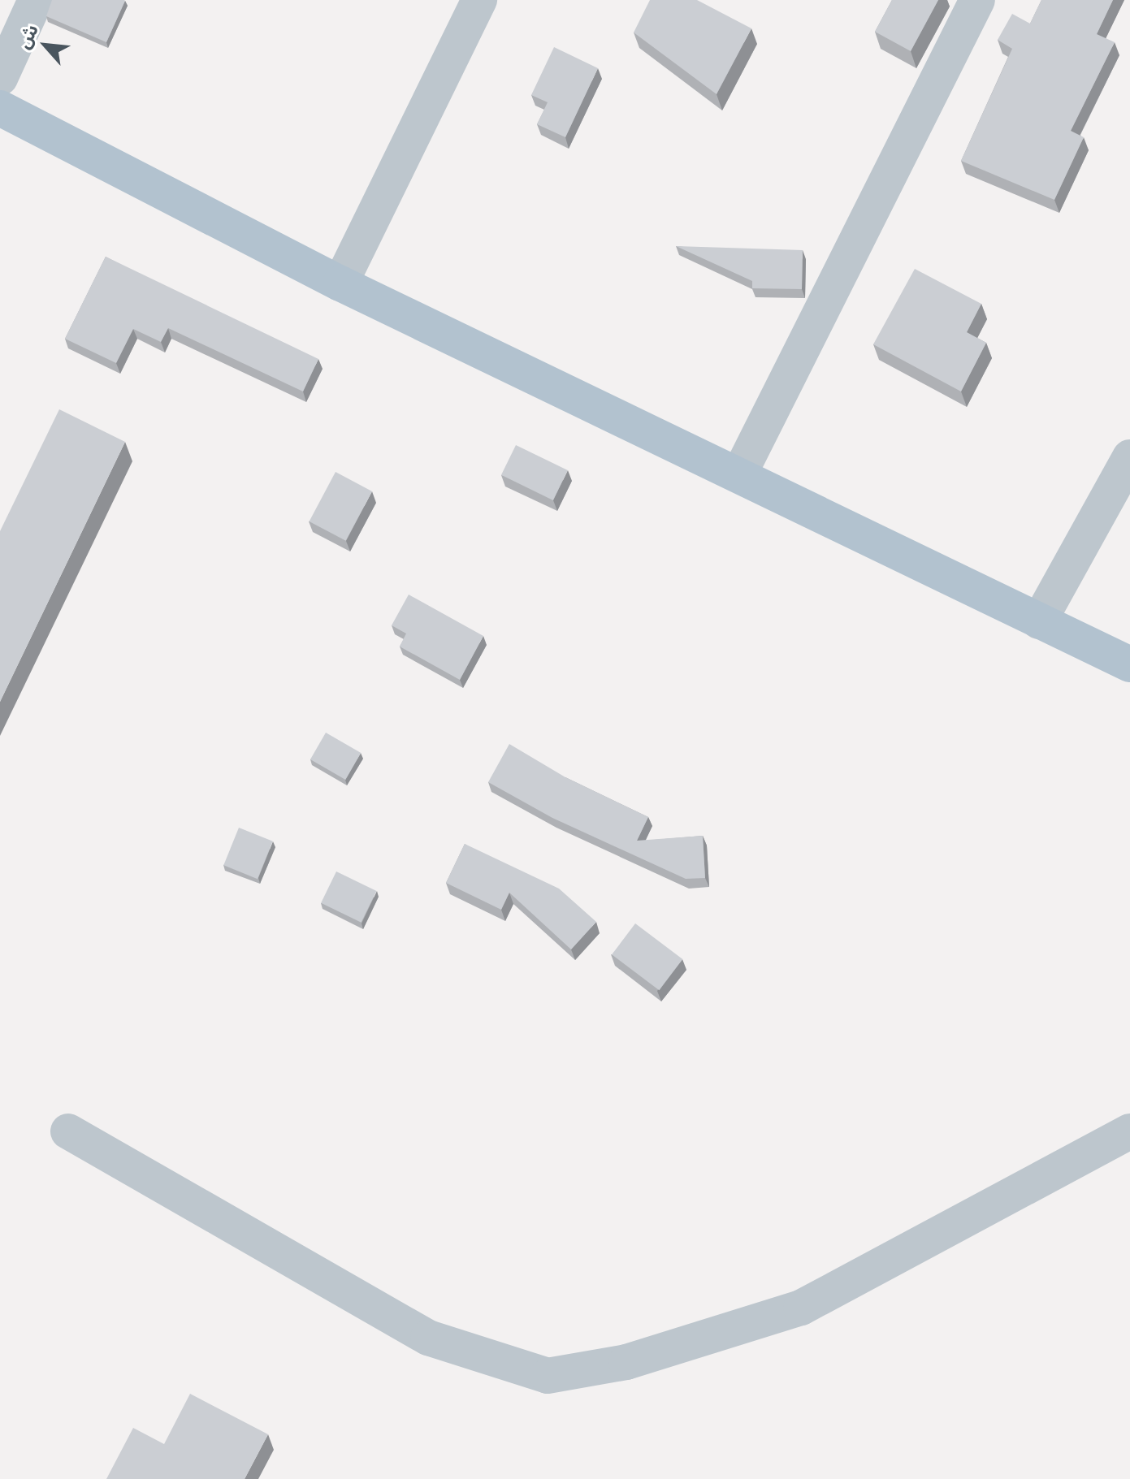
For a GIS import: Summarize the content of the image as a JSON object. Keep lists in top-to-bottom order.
{
  "north": "top left"
}
